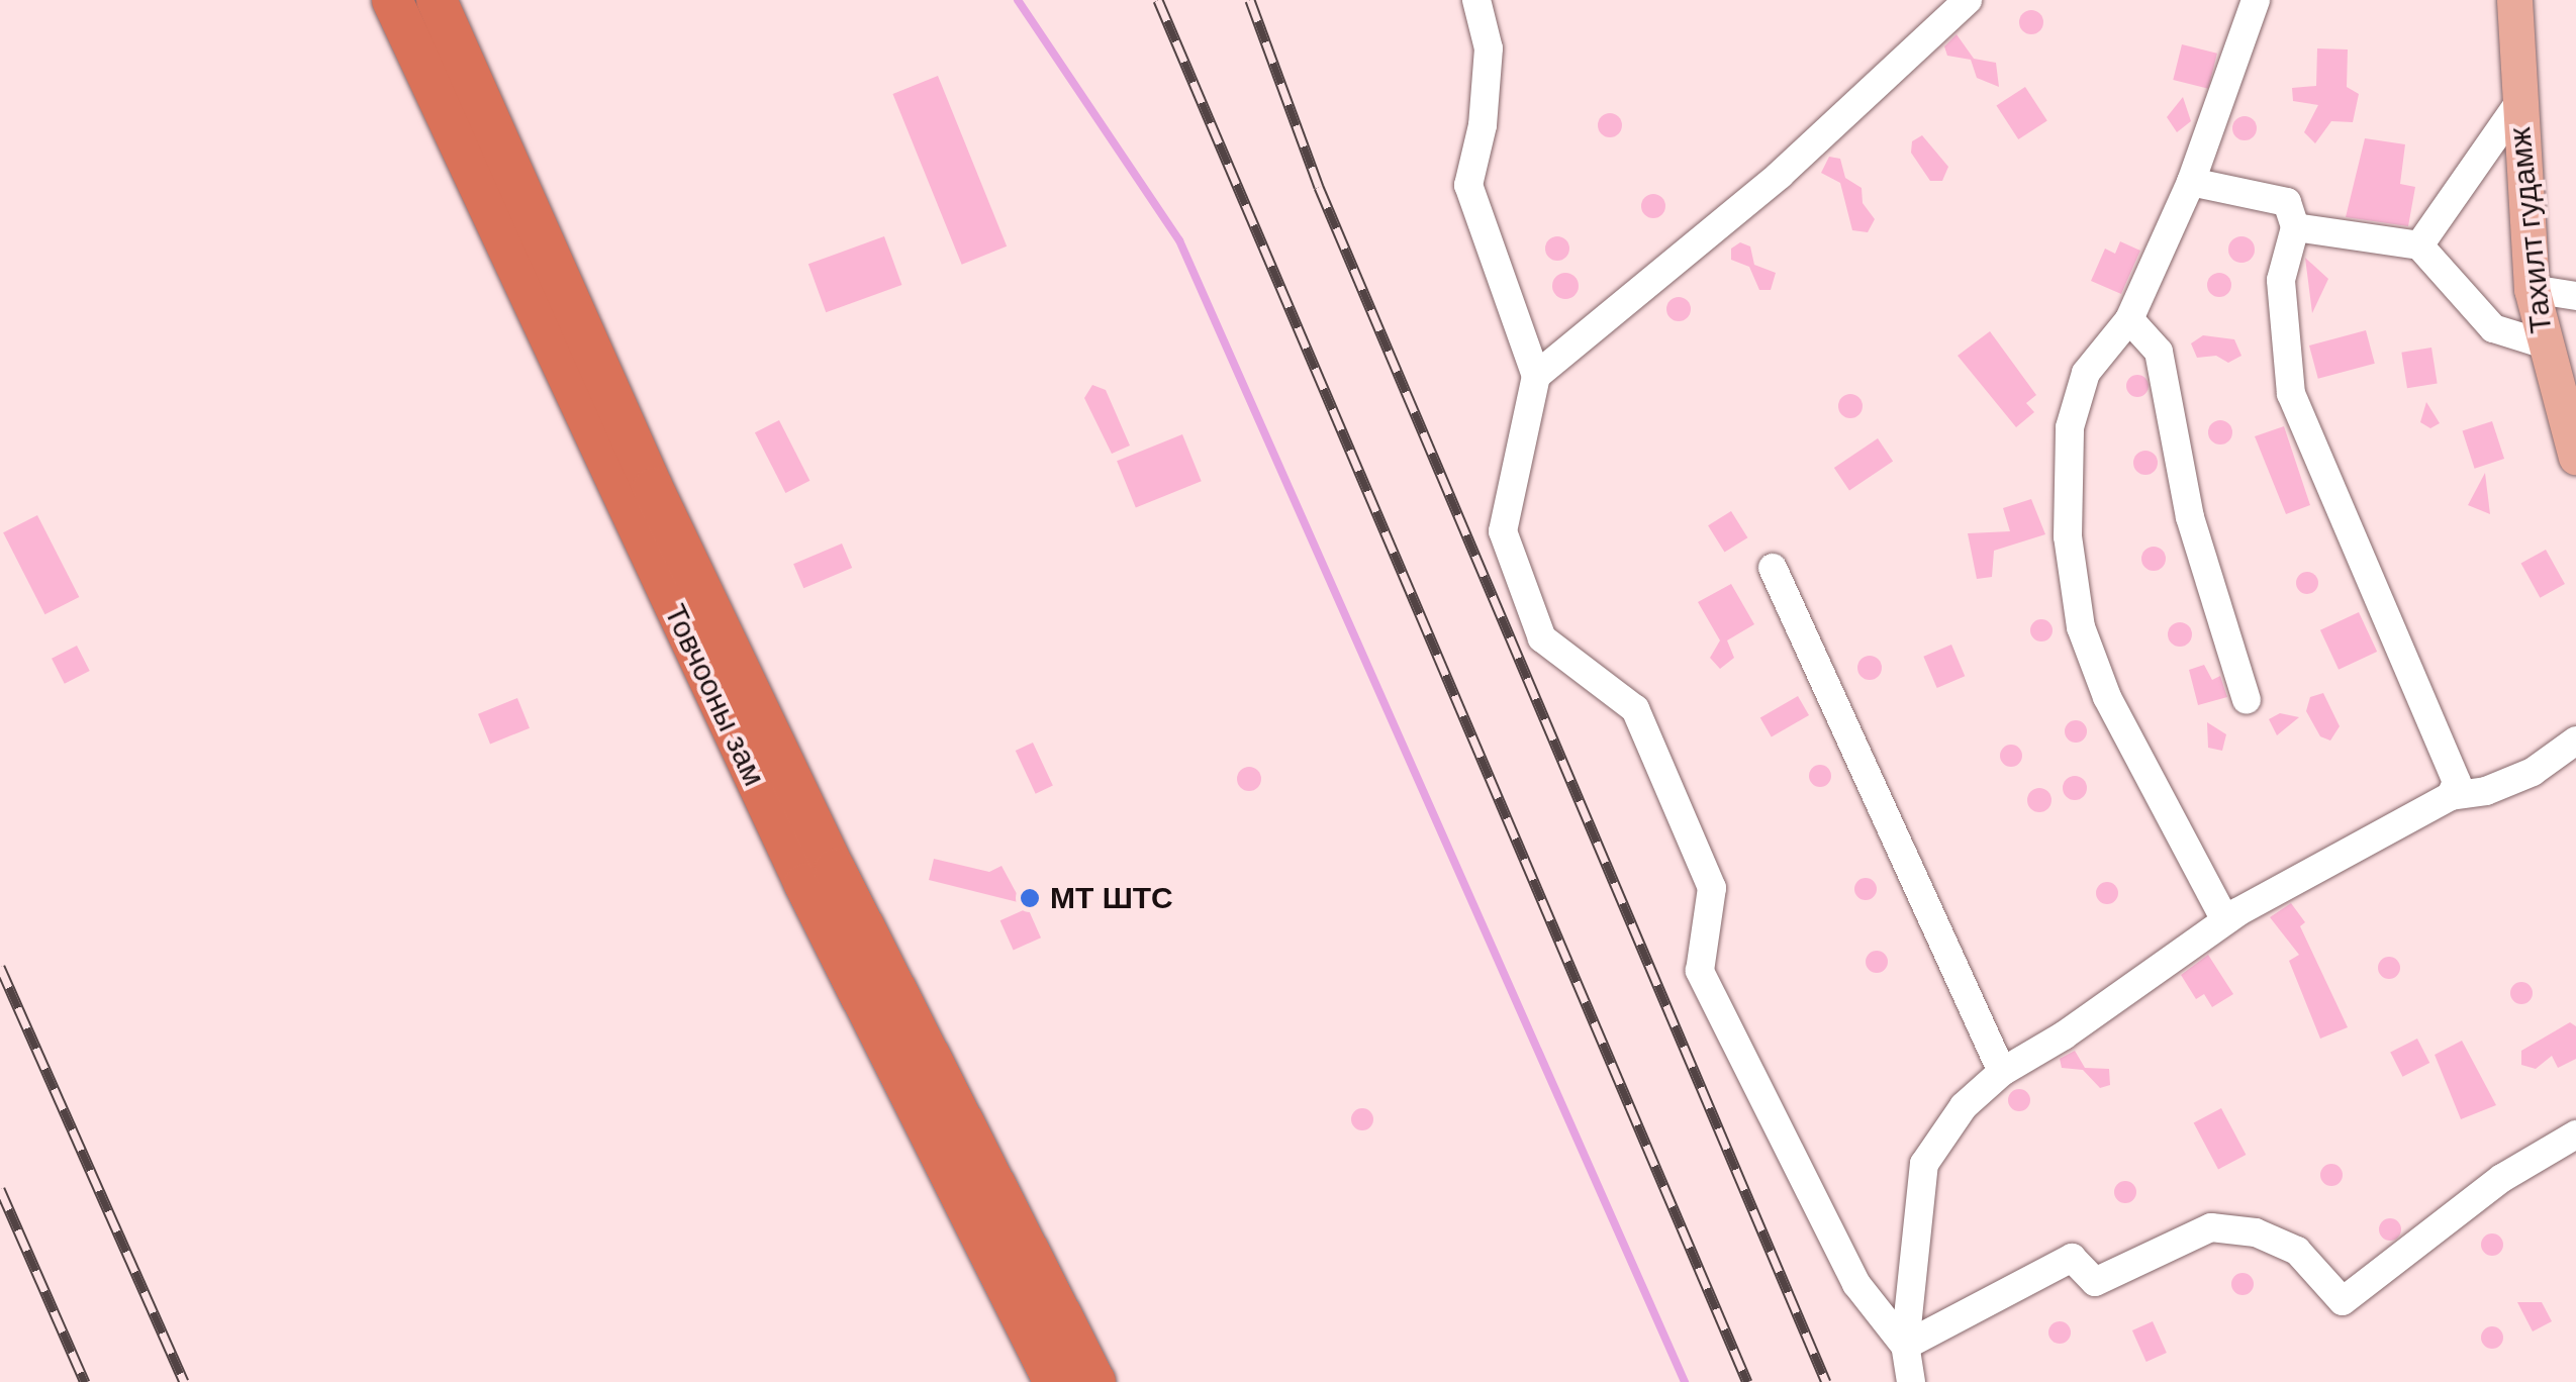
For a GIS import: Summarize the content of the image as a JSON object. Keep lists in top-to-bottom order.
{
  "streets": {
    "highway": ["Товчооны зам"],
    "main road": ["Тахилт гудамж"]
  },
  "places": ["MT ШТС"]
}
